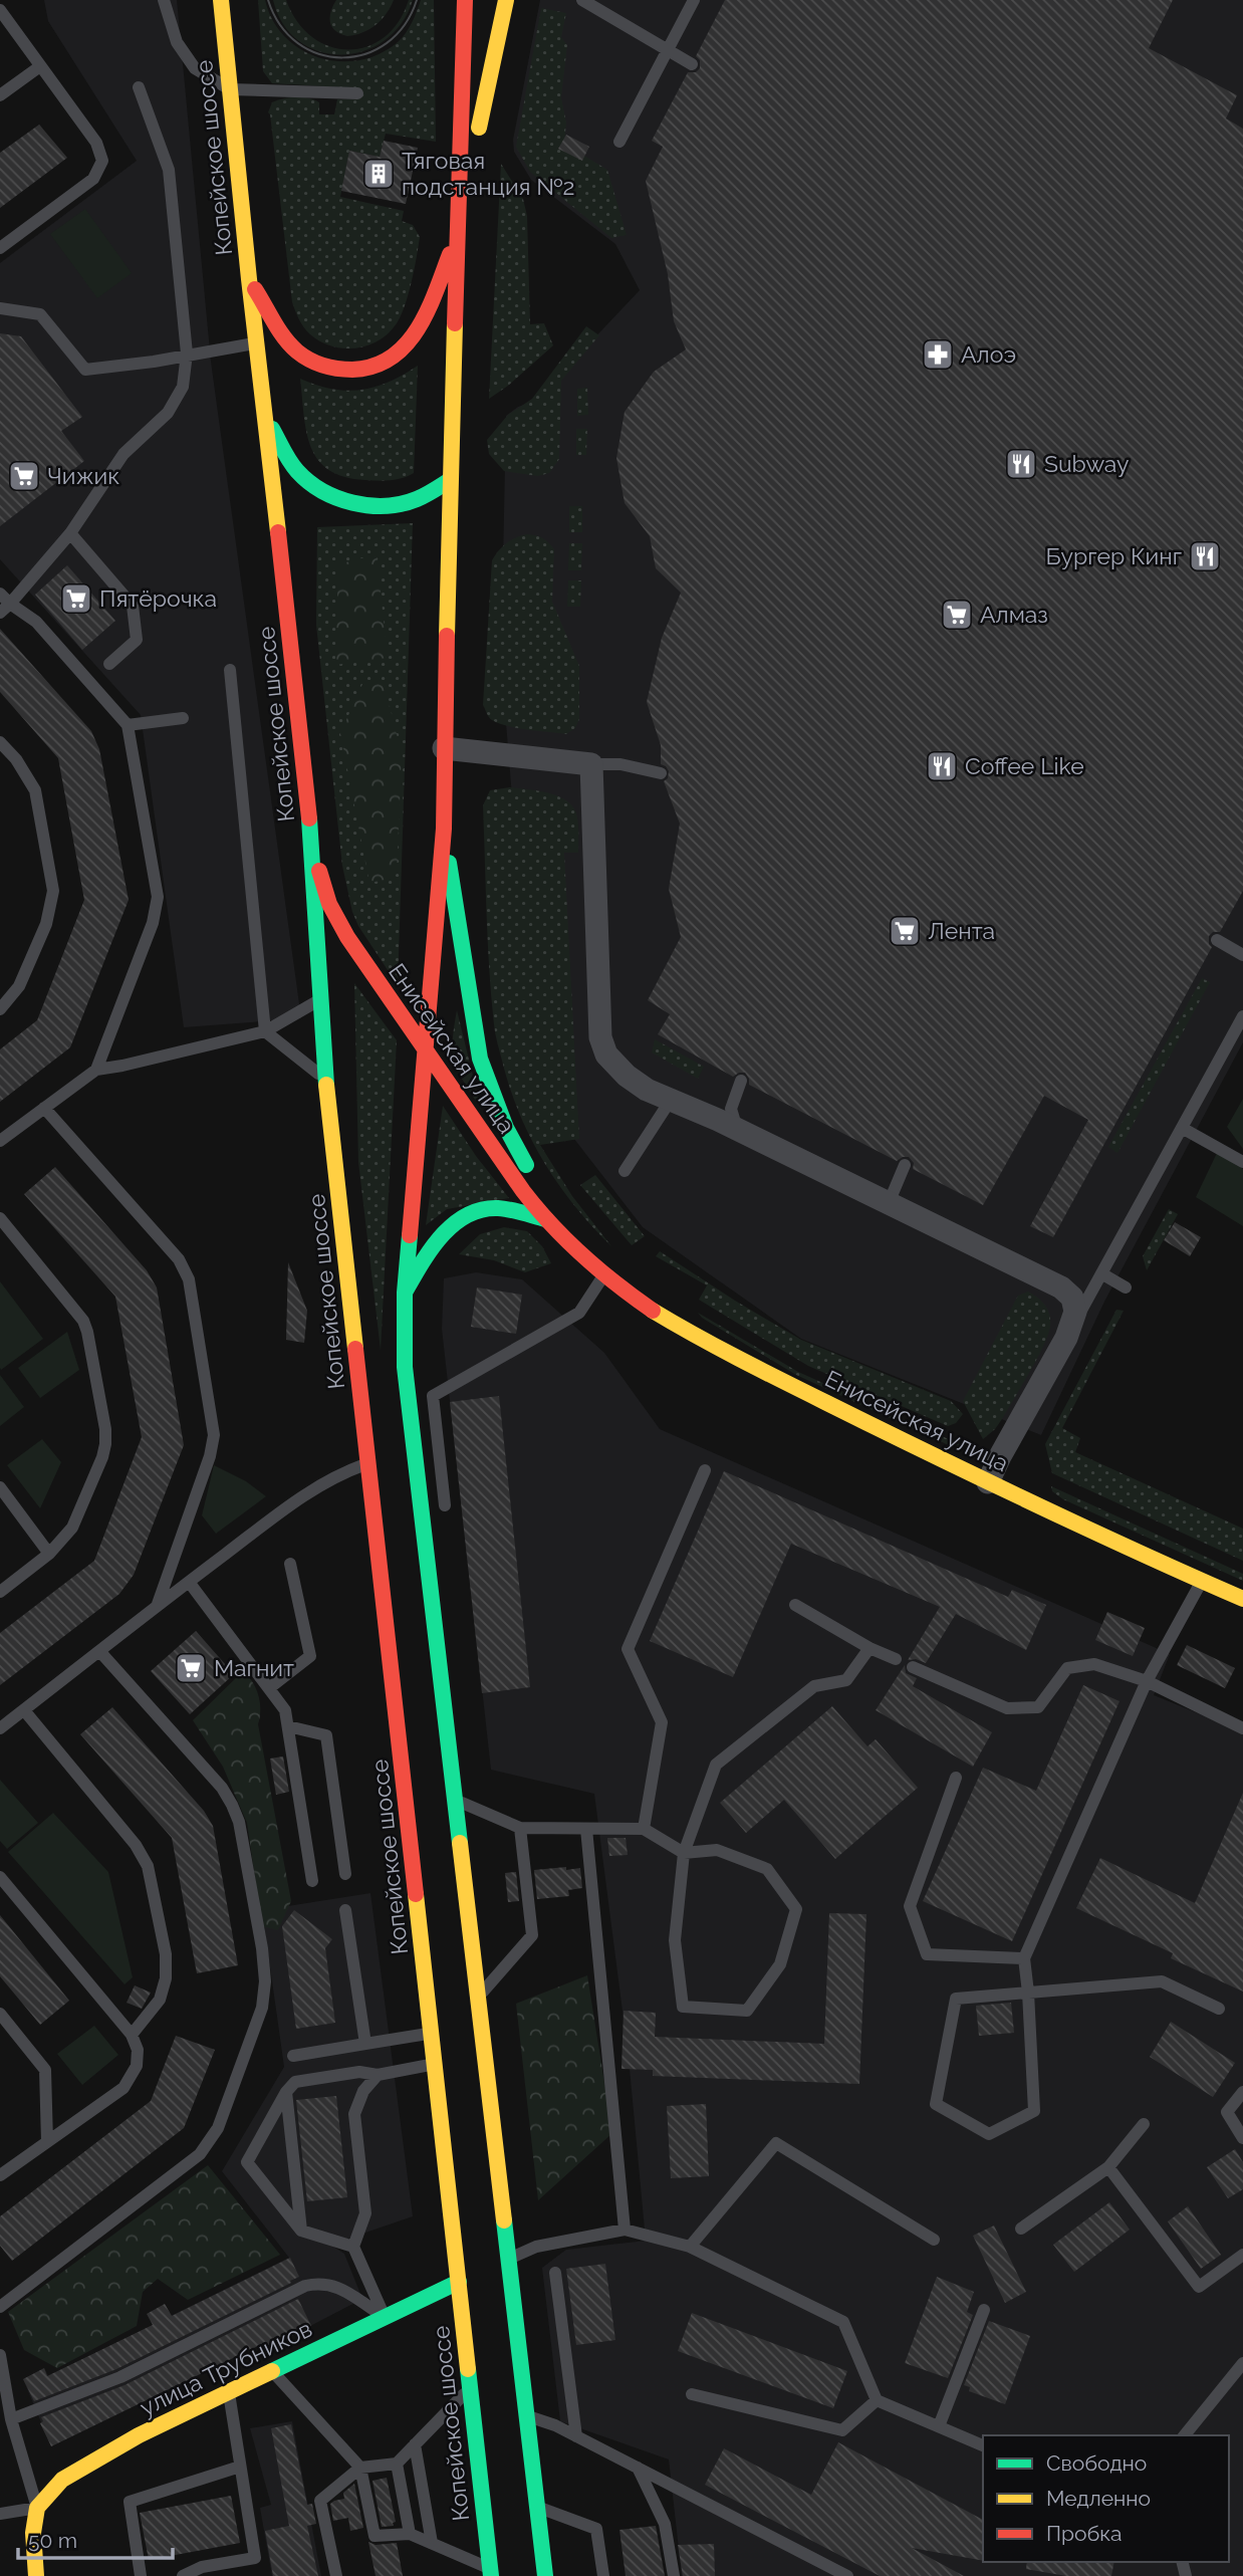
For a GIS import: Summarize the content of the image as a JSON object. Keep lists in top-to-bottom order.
{
  "streets": {
    "main road": ["Копейское шоссе", "Енисейская улица", "улица Трубников"]
  },
  "crossings": [
    ["Копейское шоссе", "Енисейская улица"],
    ["Копейское шоссе", "улица Трубников"]
  ],
  "places": {
    "building": ["Тяговая подстанция №2"],
    "pharmacy": ["Алоэ"],
    "restaurant": ["Subway", "Бургер Кинг", "Coffee Like"],
    "supermarket": [
      "Чижик",
      "Пятёрочка",
      "Алмаз",
      "Лента",
      "Магнит"
    ]
  },
  "legend": ["Свободно", "Медленно", "Пробка"],
  "scale_bar": "50 m"
}
